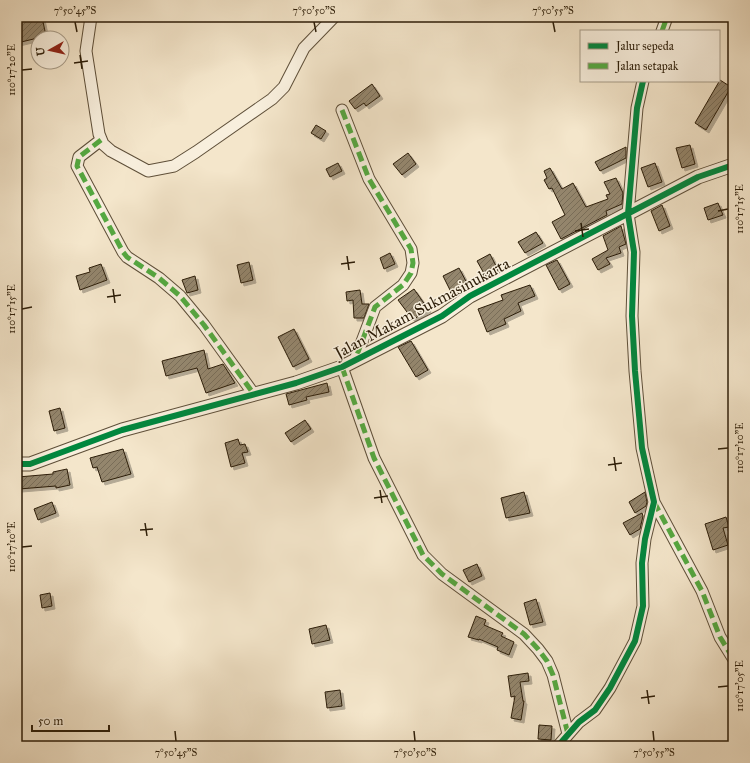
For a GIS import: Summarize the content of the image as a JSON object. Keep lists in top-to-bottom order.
{
  "streets": {
    "street": ["Jalan Makam Sukmasinukarta"]
  },
  "legend": ["Jalur sepeda", "Jalan setapak"],
  "scale_bar": "50 m",
  "north": "left",
  "coordinates": [
    "7°50'45\"S",
    "7°50'50\"S",
    "7°50'55\"S",
    "110°17'20\"E",
    "110°17'15\"E",
    "110°17'10\"E",
    "110°17'05\"E"
  ]
}
